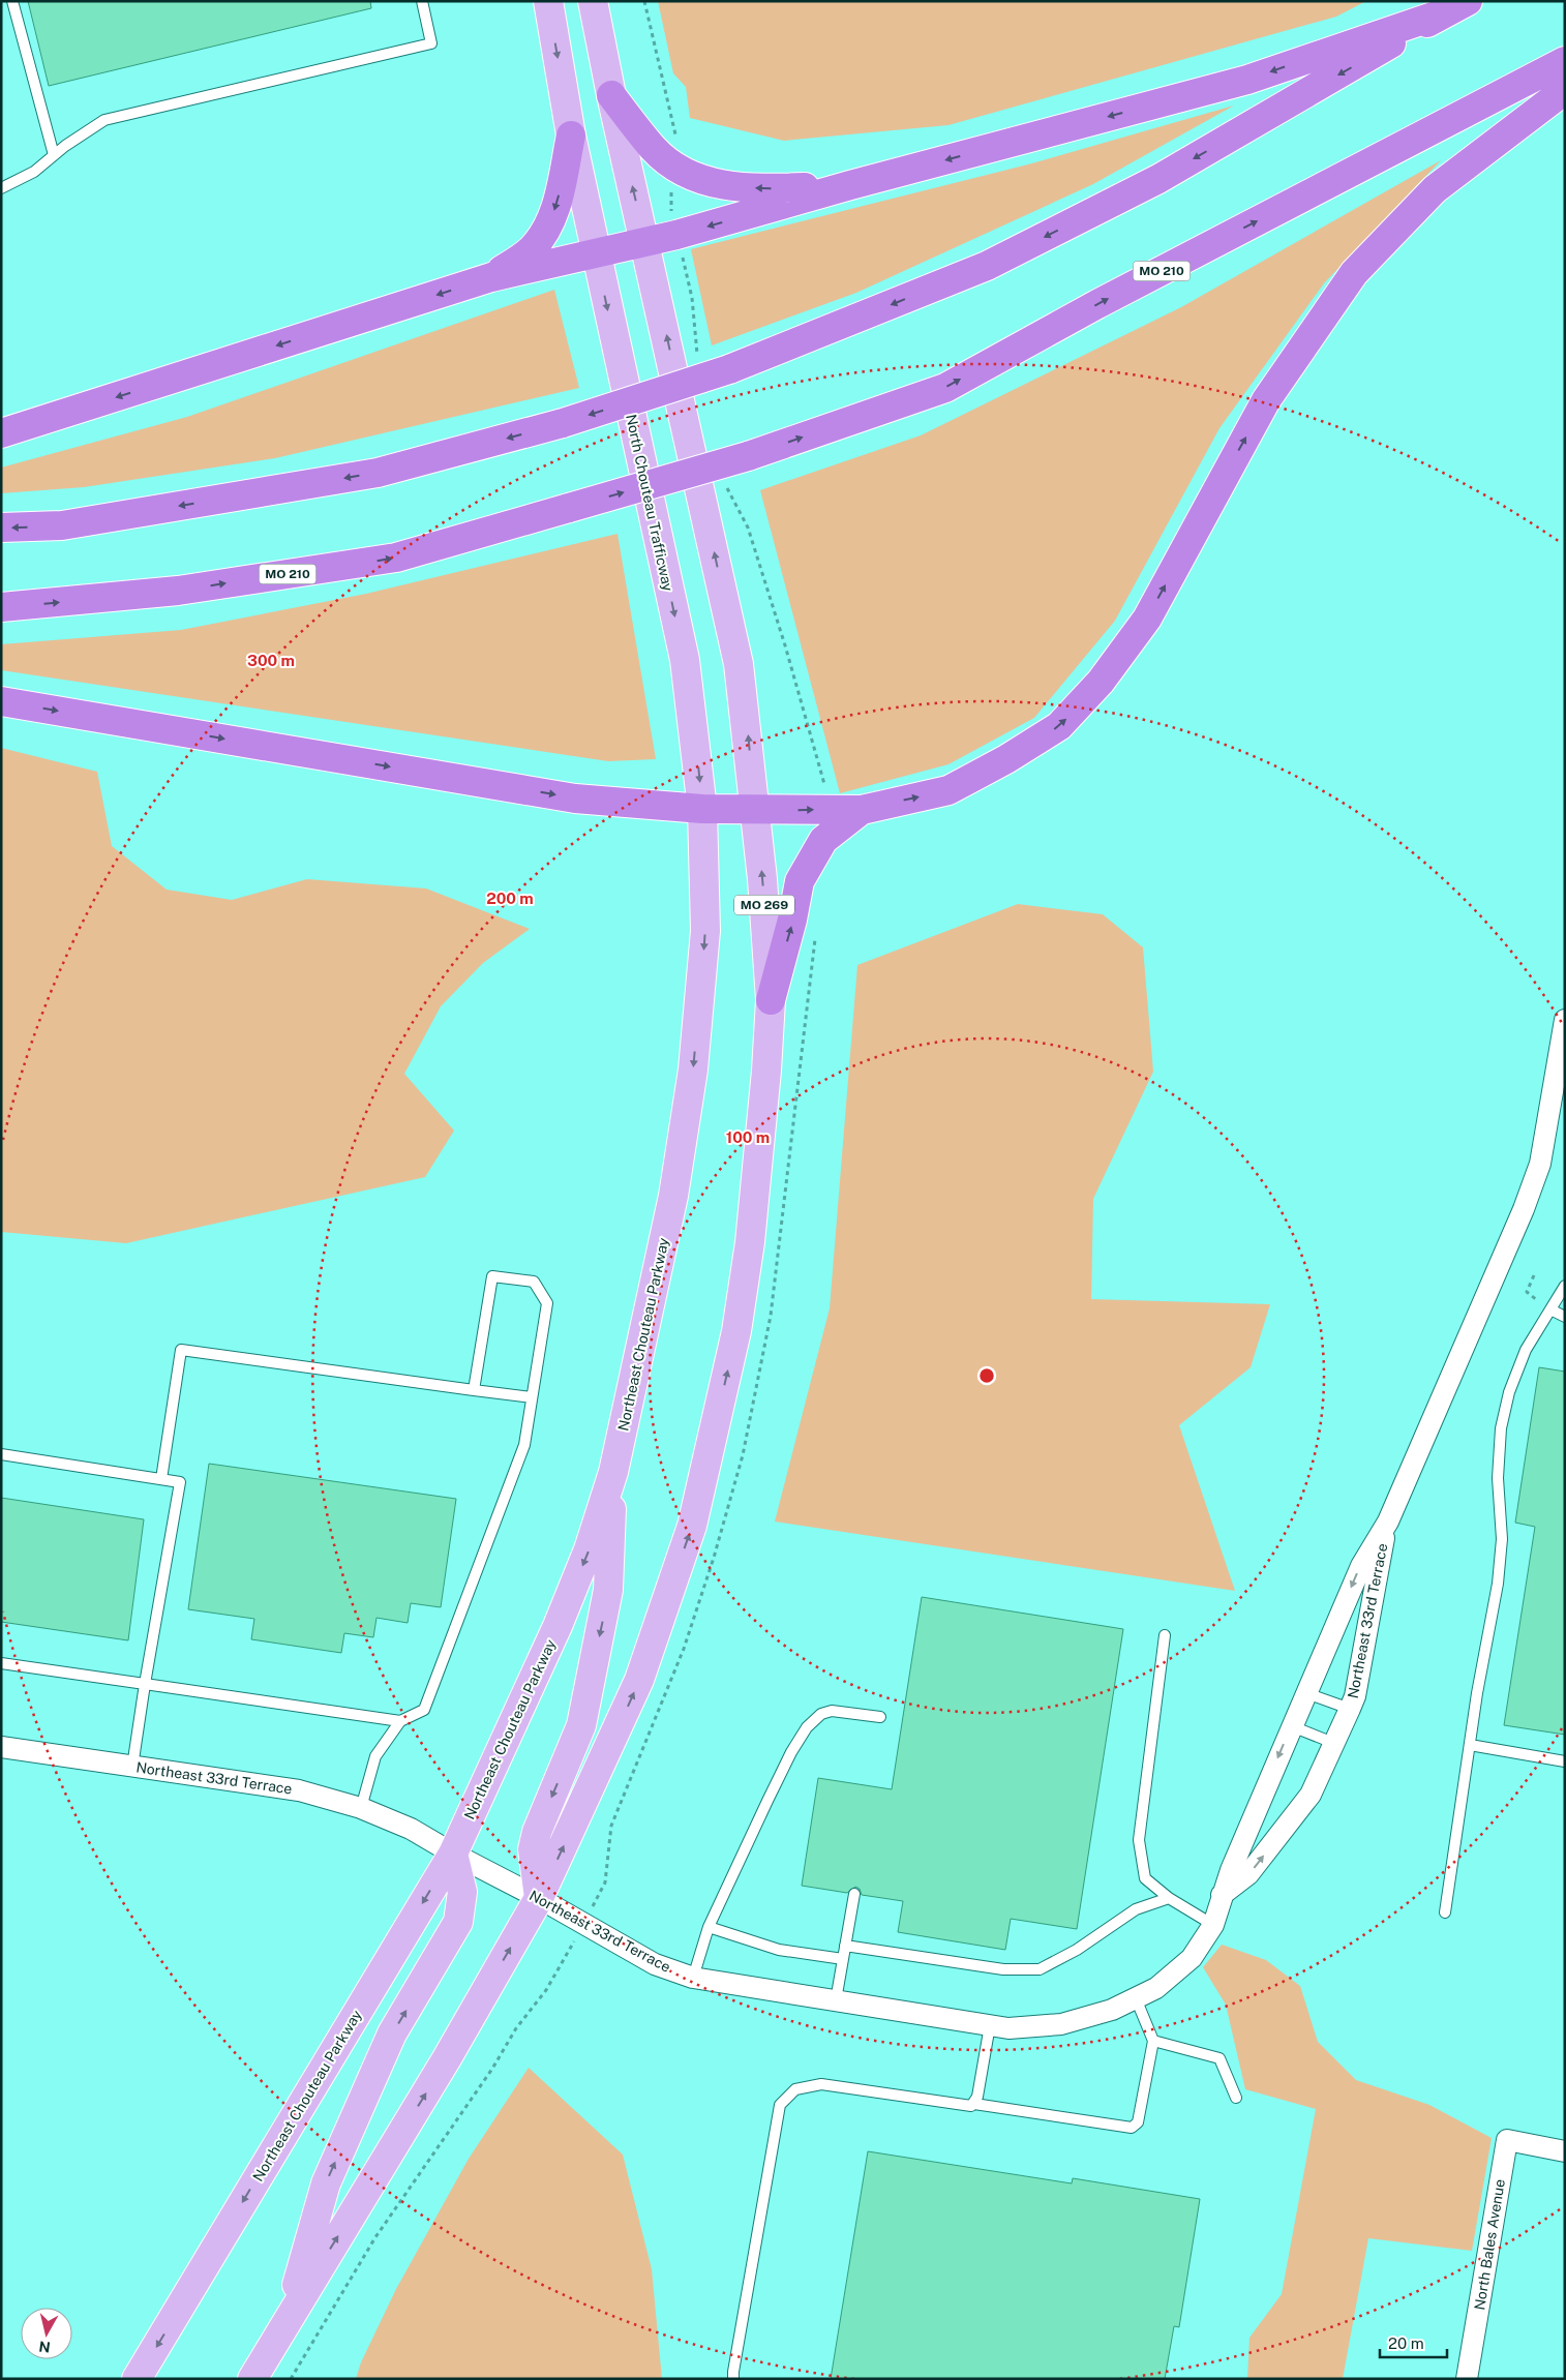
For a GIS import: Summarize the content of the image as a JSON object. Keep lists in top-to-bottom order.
{
  "streets": {
    "highway": ["MO 210"],
    "main road": ["North Chouteau Trafficway", "MO 269", "Northeast Chouteau Parkway"],
    "street": ["Northeast 33rd Terrace", "North Bales Avenue"]
  },
  "crossings": [
    ["North Chouteau Trafficway", "Northeast Chouteau Parkway"],
    ["Northeast Chouteau Parkway", "Northeast 33rd Terrace"]
  ],
  "scale_bar": "20 m",
  "north": "bottom",
  "rings": ["300 m", "200 m", "100 m"]
}
